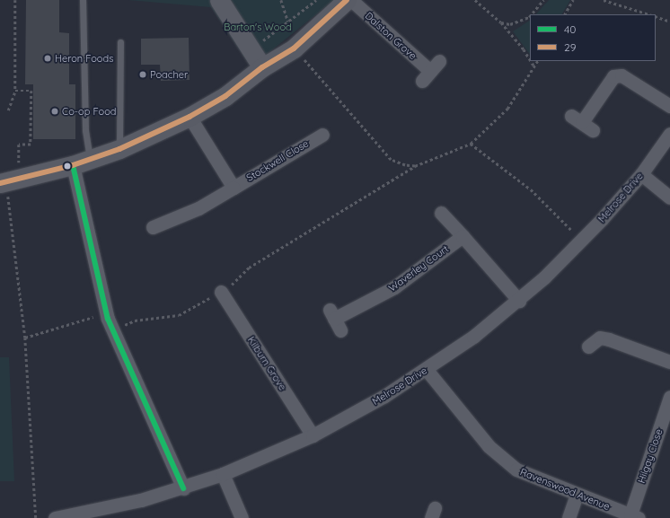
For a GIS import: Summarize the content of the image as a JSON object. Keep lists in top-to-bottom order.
{
  "streets": {
    "street": [
      "Dalston Grove",
      "Stockwell Close",
      "Melrose Drive",
      "Waverley Court",
      "Kilburn Grove",
      "Hilgay Close",
      "Ravenswood Avenue"
    ]
  },
  "crossings": [
    ["Melrose Drive", "Kilburn Grove"],
    ["Melrose Drive", "Ravenswood Avenue"],
    ["Hilgay Close", "Ravenswood Avenue"]
  ],
  "parks": ["Barton's Wood"],
  "places": ["Heron Foods", "Poacher", "Co-op Food"],
  "lines": ["transit line 29", "transit line 40"],
  "legend": ["40", "29"]
}
